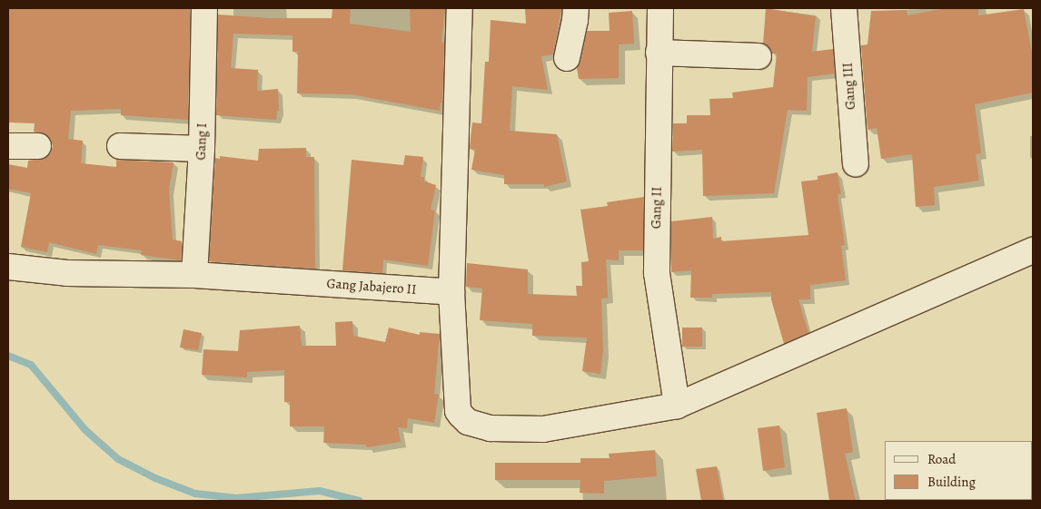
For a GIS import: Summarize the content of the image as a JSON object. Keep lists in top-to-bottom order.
{
  "streets": {
    "street": [
      "Gang III",
      "Gang I",
      "Gang II",
      "Gang Jabajero II"
    ]
  },
  "crossings": [
    ["Gang I", "Gang Jabajero II"]
  ],
  "legend": ["Road", "Building"]
}
